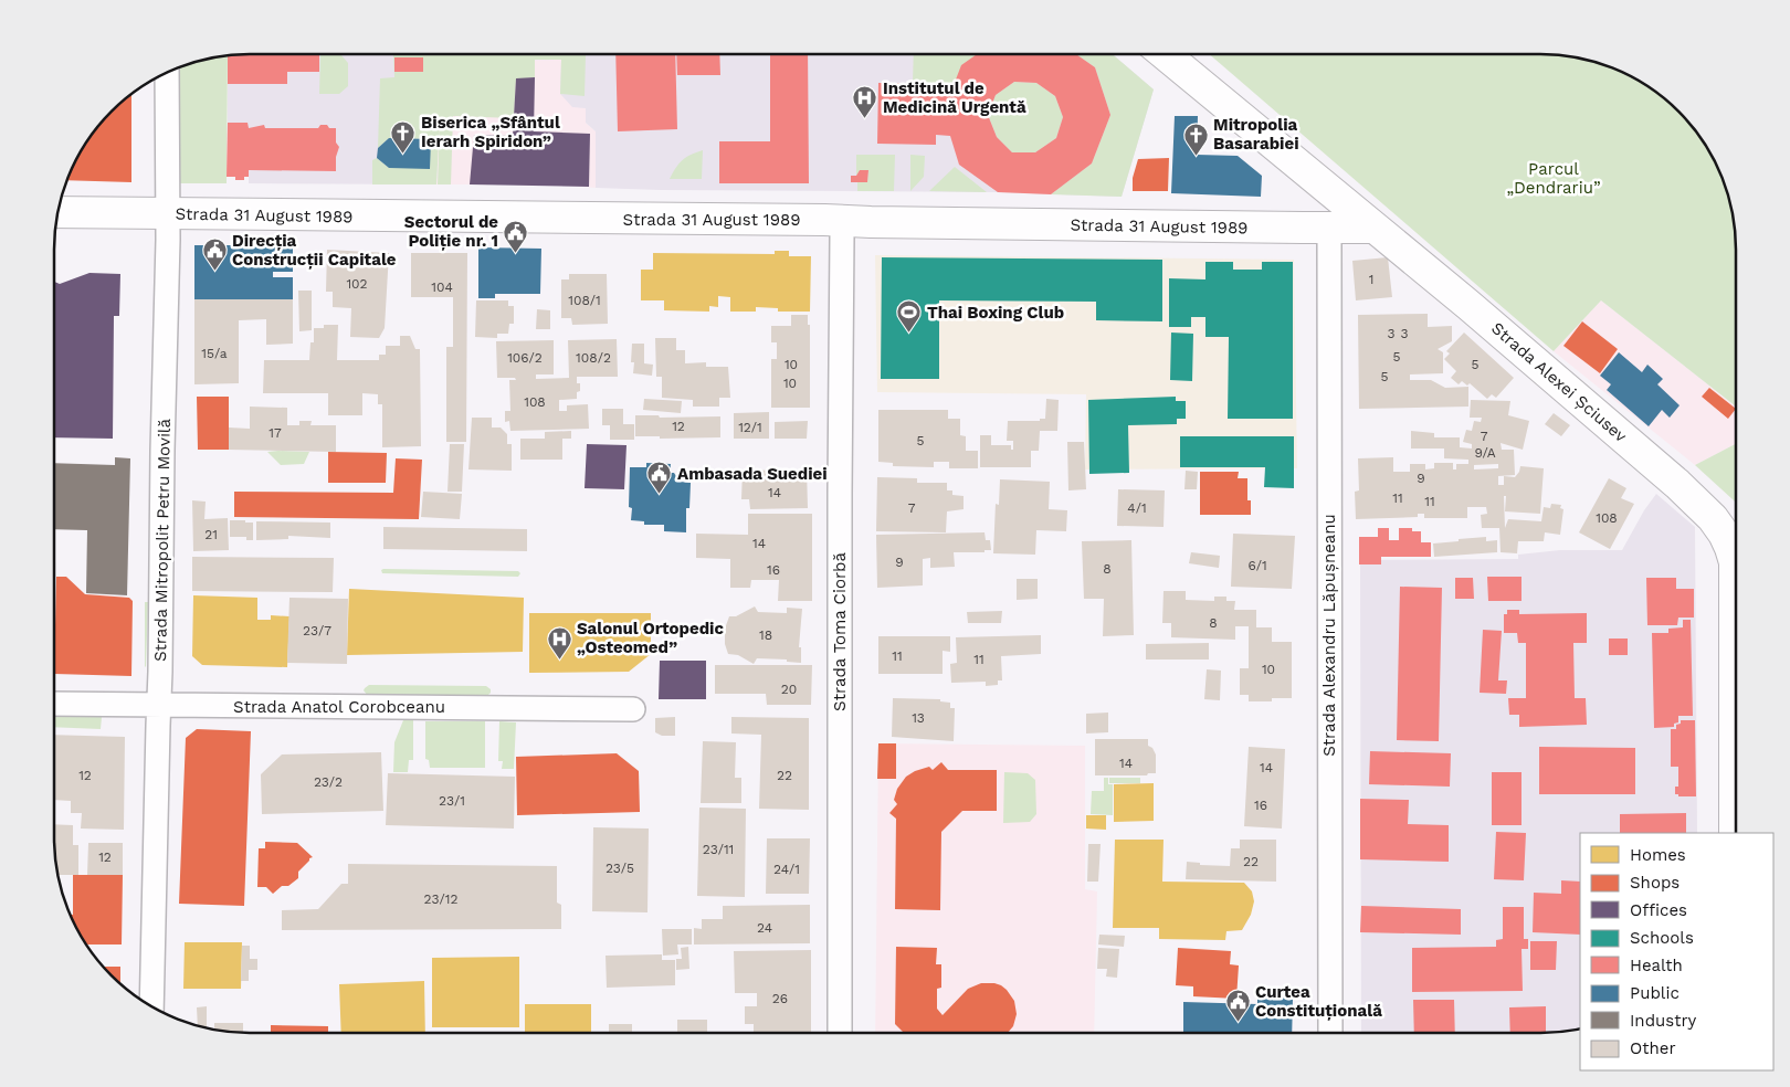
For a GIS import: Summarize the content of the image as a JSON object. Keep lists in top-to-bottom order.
{
  "streets": {
    "street": [
      "Strada 31 August 1989",
      "Strada Alexei Șciusev",
      "Strada Mitropolit Petru Movilă",
      "Strada Toma Ciorbă",
      "Strada Alexandru Lăpușneanu",
      "Strada Anatol Corobceanu"
    ]
  },
  "crossings": [
    ["Strada 31 August 1989", "Strada Alexei Șciusev"],
    ["Strada 31 August 1989", "Strada Mitropolit Petru Movilă"],
    ["Strada 31 August 1989", "Strada Toma Ciorbă"],
    ["Strada 31 August 1989", "Strada Alexandru Lăpușneanu"],
    ["Strada Mitropolit Petru Movilă", "Strada Anatol Corobceanu"]
  ],
  "parks": ["Parcul „Dendrariu”"],
  "places": {
    "hospital": ["Institutul de Medicină Urgentă", "Salonul Ortopedic „Osteomed”"],
    "church": ["Biserica „Sfântul Ierarh Spiridon”", "Mitropolia Basarabiei"],
    "public building": [
      "Sectorul de Poliție nr. 1",
      "Direcția Construcții Capitale",
      "Ambasada Suediei",
      "Curtea Constituțională"
    ],
    "sports": ["Thai Boxing Club"]
  },
  "house_numbers": [
    "1",
    "102",
    "104",
    "108/1",
    "3",
    "3",
    "15/a",
    "5",
    "106/2",
    "108/2",
    "10",
    "5",
    "5",
    "10",
    "108",
    "12",
    "12/1",
    "17",
    "7",
    "5",
    "9/A",
    "9",
    "14",
    "11",
    "11",
    "7",
    "4/1",
    "108",
    "21",
    "14",
    "9",
    "6/1",
    "8",
    "16",
    "8",
    "23/7",
    "18",
    "11",
    "11",
    "10",
    "20",
    "13",
    "14",
    "14",
    "12",
    "22",
    "23/2",
    "23/1",
    "16",
    "23/11",
    "12",
    "22",
    "23/5",
    "24/1",
    "23/12",
    "24",
    "26"
  ],
  "legend": [
    "Homes",
    "Shops",
    "Offices",
    "Schools",
    "Health",
    "Public",
    "Industry",
    "Other"
  ]
}
